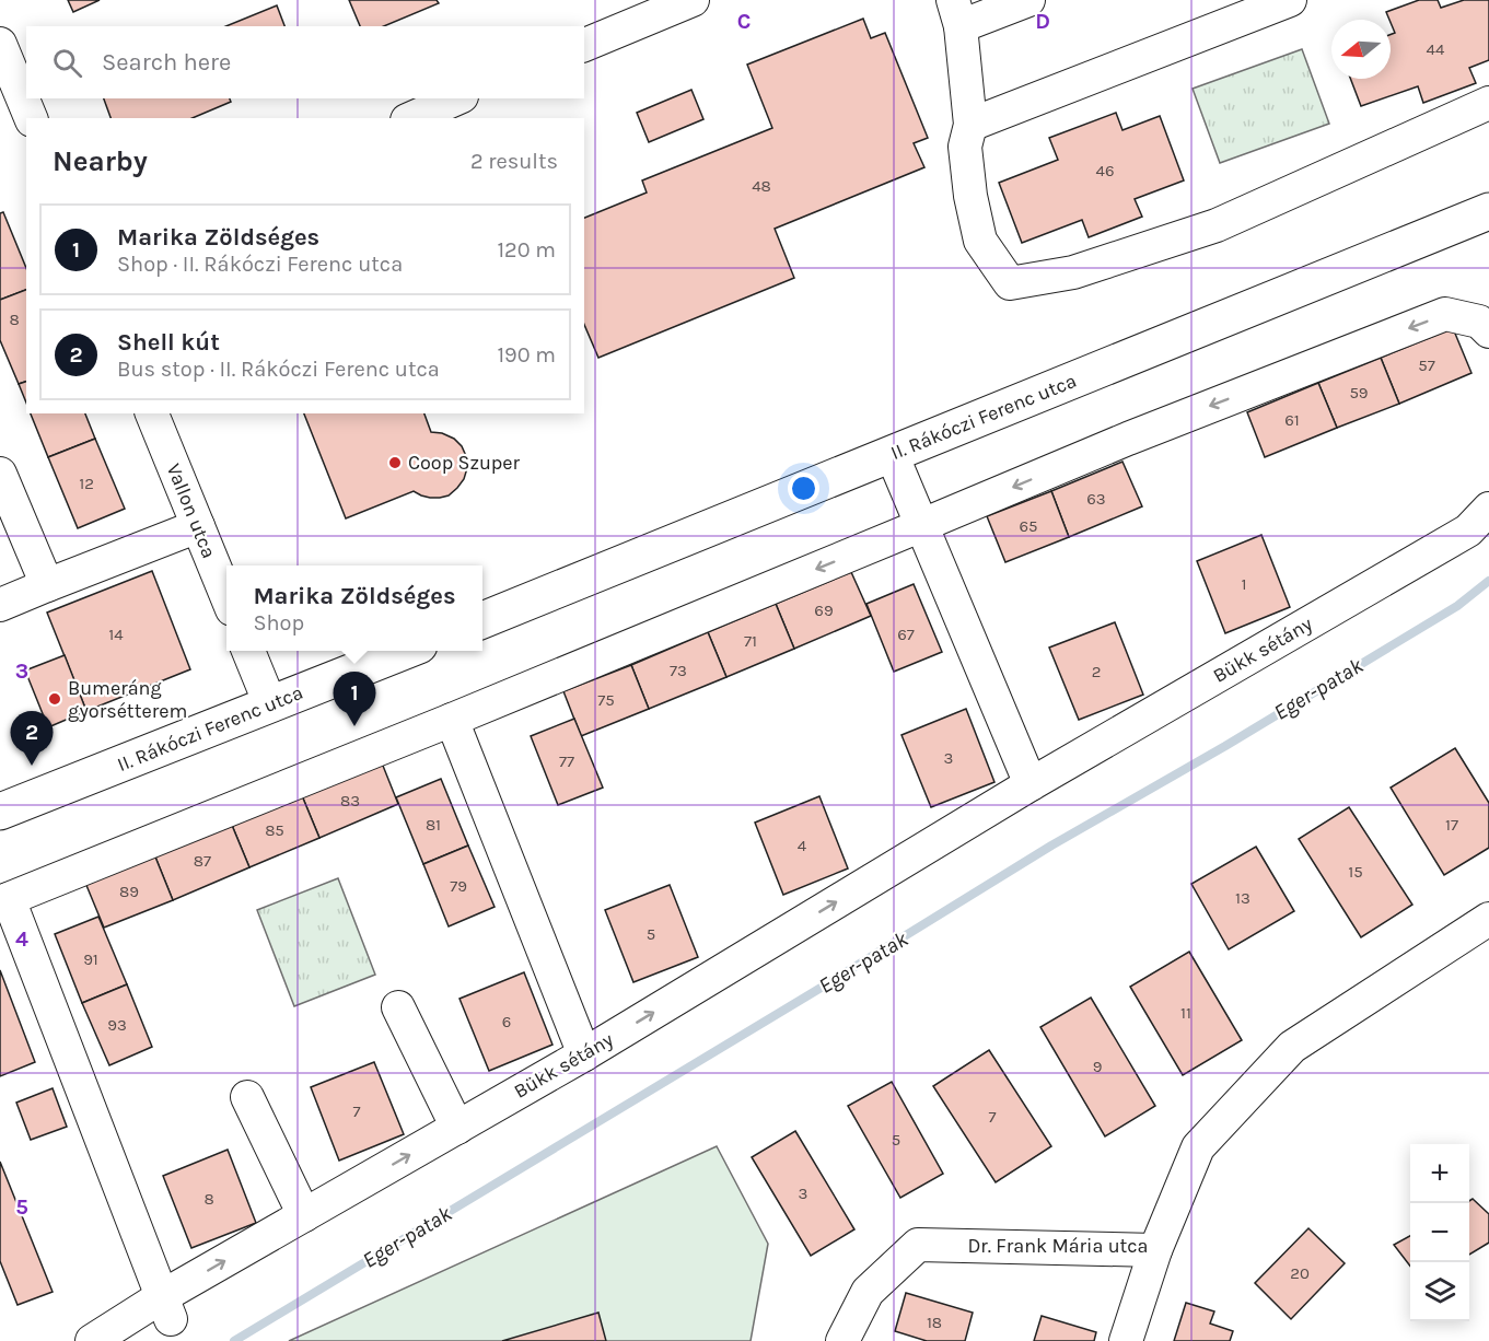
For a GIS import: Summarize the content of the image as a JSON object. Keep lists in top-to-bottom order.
{
  "streets": {
    "main road": ["II. Rákóczi Ferenc utca"],
    "street": ["Vallon utca", "Bükk sétány", "Dr. Frank Mária utca"]
  },
  "one_way": ["Bükk sétány"],
  "water": ["Eger-patak"],
  "places": ["Coop Szuper", "Bumeráng gyorsétterem"],
  "house_numbers": [
    "44",
    "46",
    "48",
    "8",
    "57",
    "59",
    "61",
    "12",
    "63",
    "65",
    "1",
    "69",
    "14",
    "67",
    "71",
    "73",
    "2",
    "75",
    "3",
    "77",
    "83",
    "81",
    "17",
    "85",
    "4",
    "87",
    "15",
    "79",
    "89",
    "13",
    "5",
    "91",
    "11",
    "6",
    "93",
    "9",
    "7",
    "7",
    "5",
    "3",
    "8",
    "20",
    "18"
  ],
  "north": "left",
  "page": {
    "search": "Search here",
    "heading": ["Nearby", "2 results"],
    "list": [
      {
        "mark": "1",
        "name": "Marika Zöldséges",
        "note": "Shop · II. Rákóczi Ferenc utca",
        "value": "120 m"
      },
      {
        "mark": "2",
        "name": "Shell kút",
        "note": "Bus stop · II. Rákóczi Ferenc utca",
        "value": "190 m"
      }
    ],
    "popup": ["Marika Zöldséges", "Shop"],
    "pins": ["1", "2"],
    "map_buttons": ["+", "−"]
  },
  "grid": {
    "columns": ["C", "D"],
    "rows": ["3", "4", "5"]
  }
}
